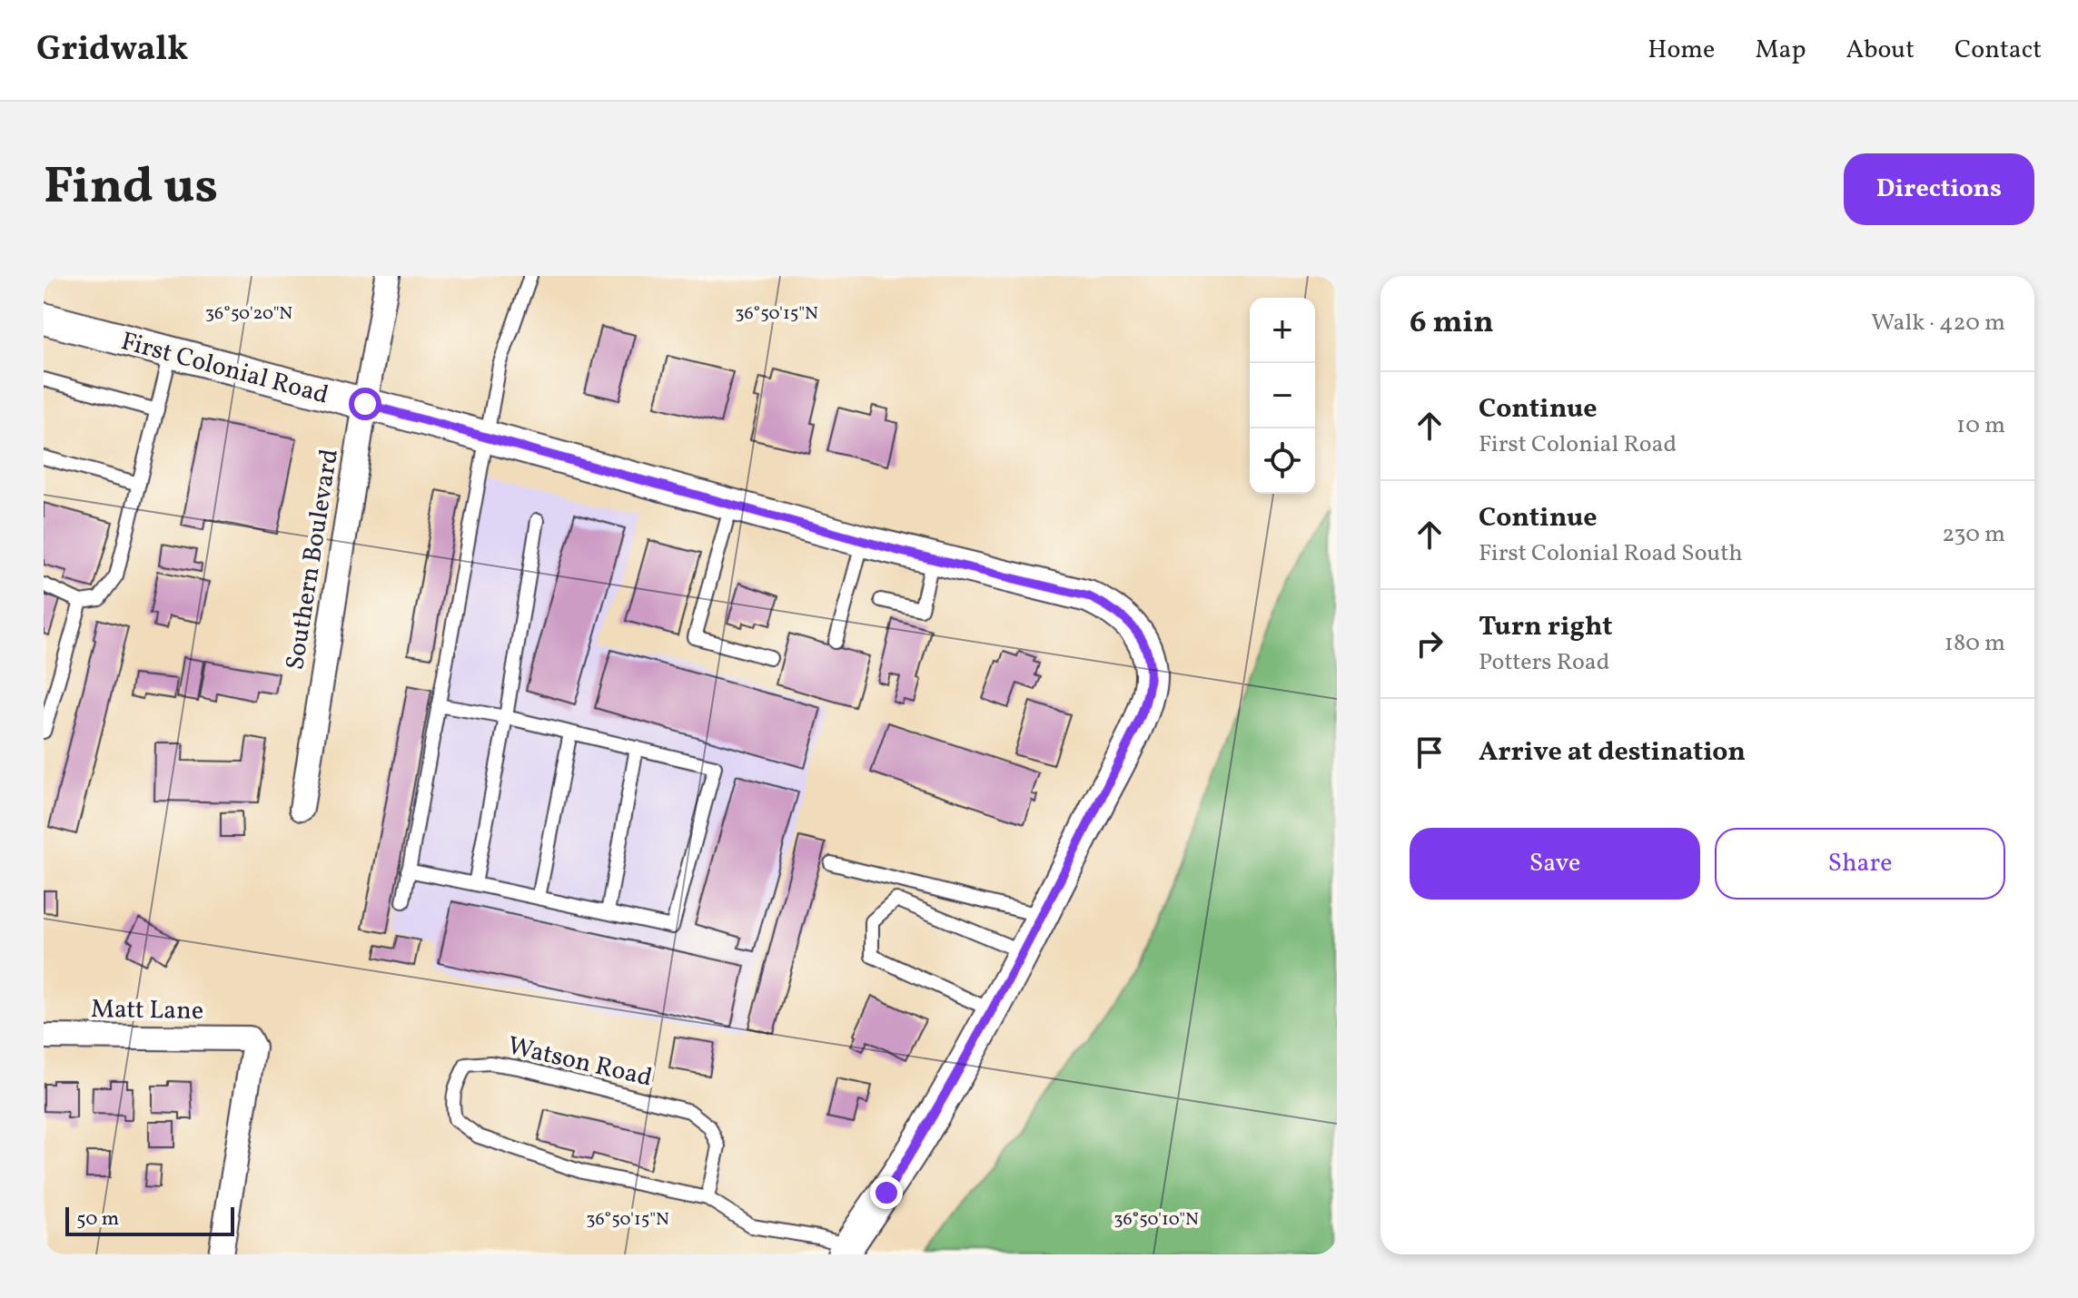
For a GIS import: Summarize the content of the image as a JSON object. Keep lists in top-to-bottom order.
{
  "streets": {
    "street": ["First Colonial Road", "Southern Boulevard", "Matt Lane"],
    "lane": ["Watson Road"]
  },
  "crossings": [
    ["First Colonial Road", "Southern Boulevard"]
  ],
  "scale_bar": "50 m",
  "page": {
    "header": "Gridwalk",
    "nav": [
      "Home",
      "Map",
      "About",
      "Contact"
    ],
    "title": "Find us",
    "buttons": [
      "Directions",
      ["Save", "Share"]
    ],
    "heading": ["6 min", "Walk · 420 m"],
    "map_buttons": ["+", "−"],
    "list": [
      ["Continue", "First Colonial Road", "10 m"],
      ["Continue", "First Colonial Road South", "230 m"],
      ["Turn right", "Potters Road", "180 m"],
      "Arrive at destination"
    ],
    "scale": "50 m"
  },
  "coordinates": ["36°50'20\"N", "36°50'15\"N", "36°50'10\"N"]
}
